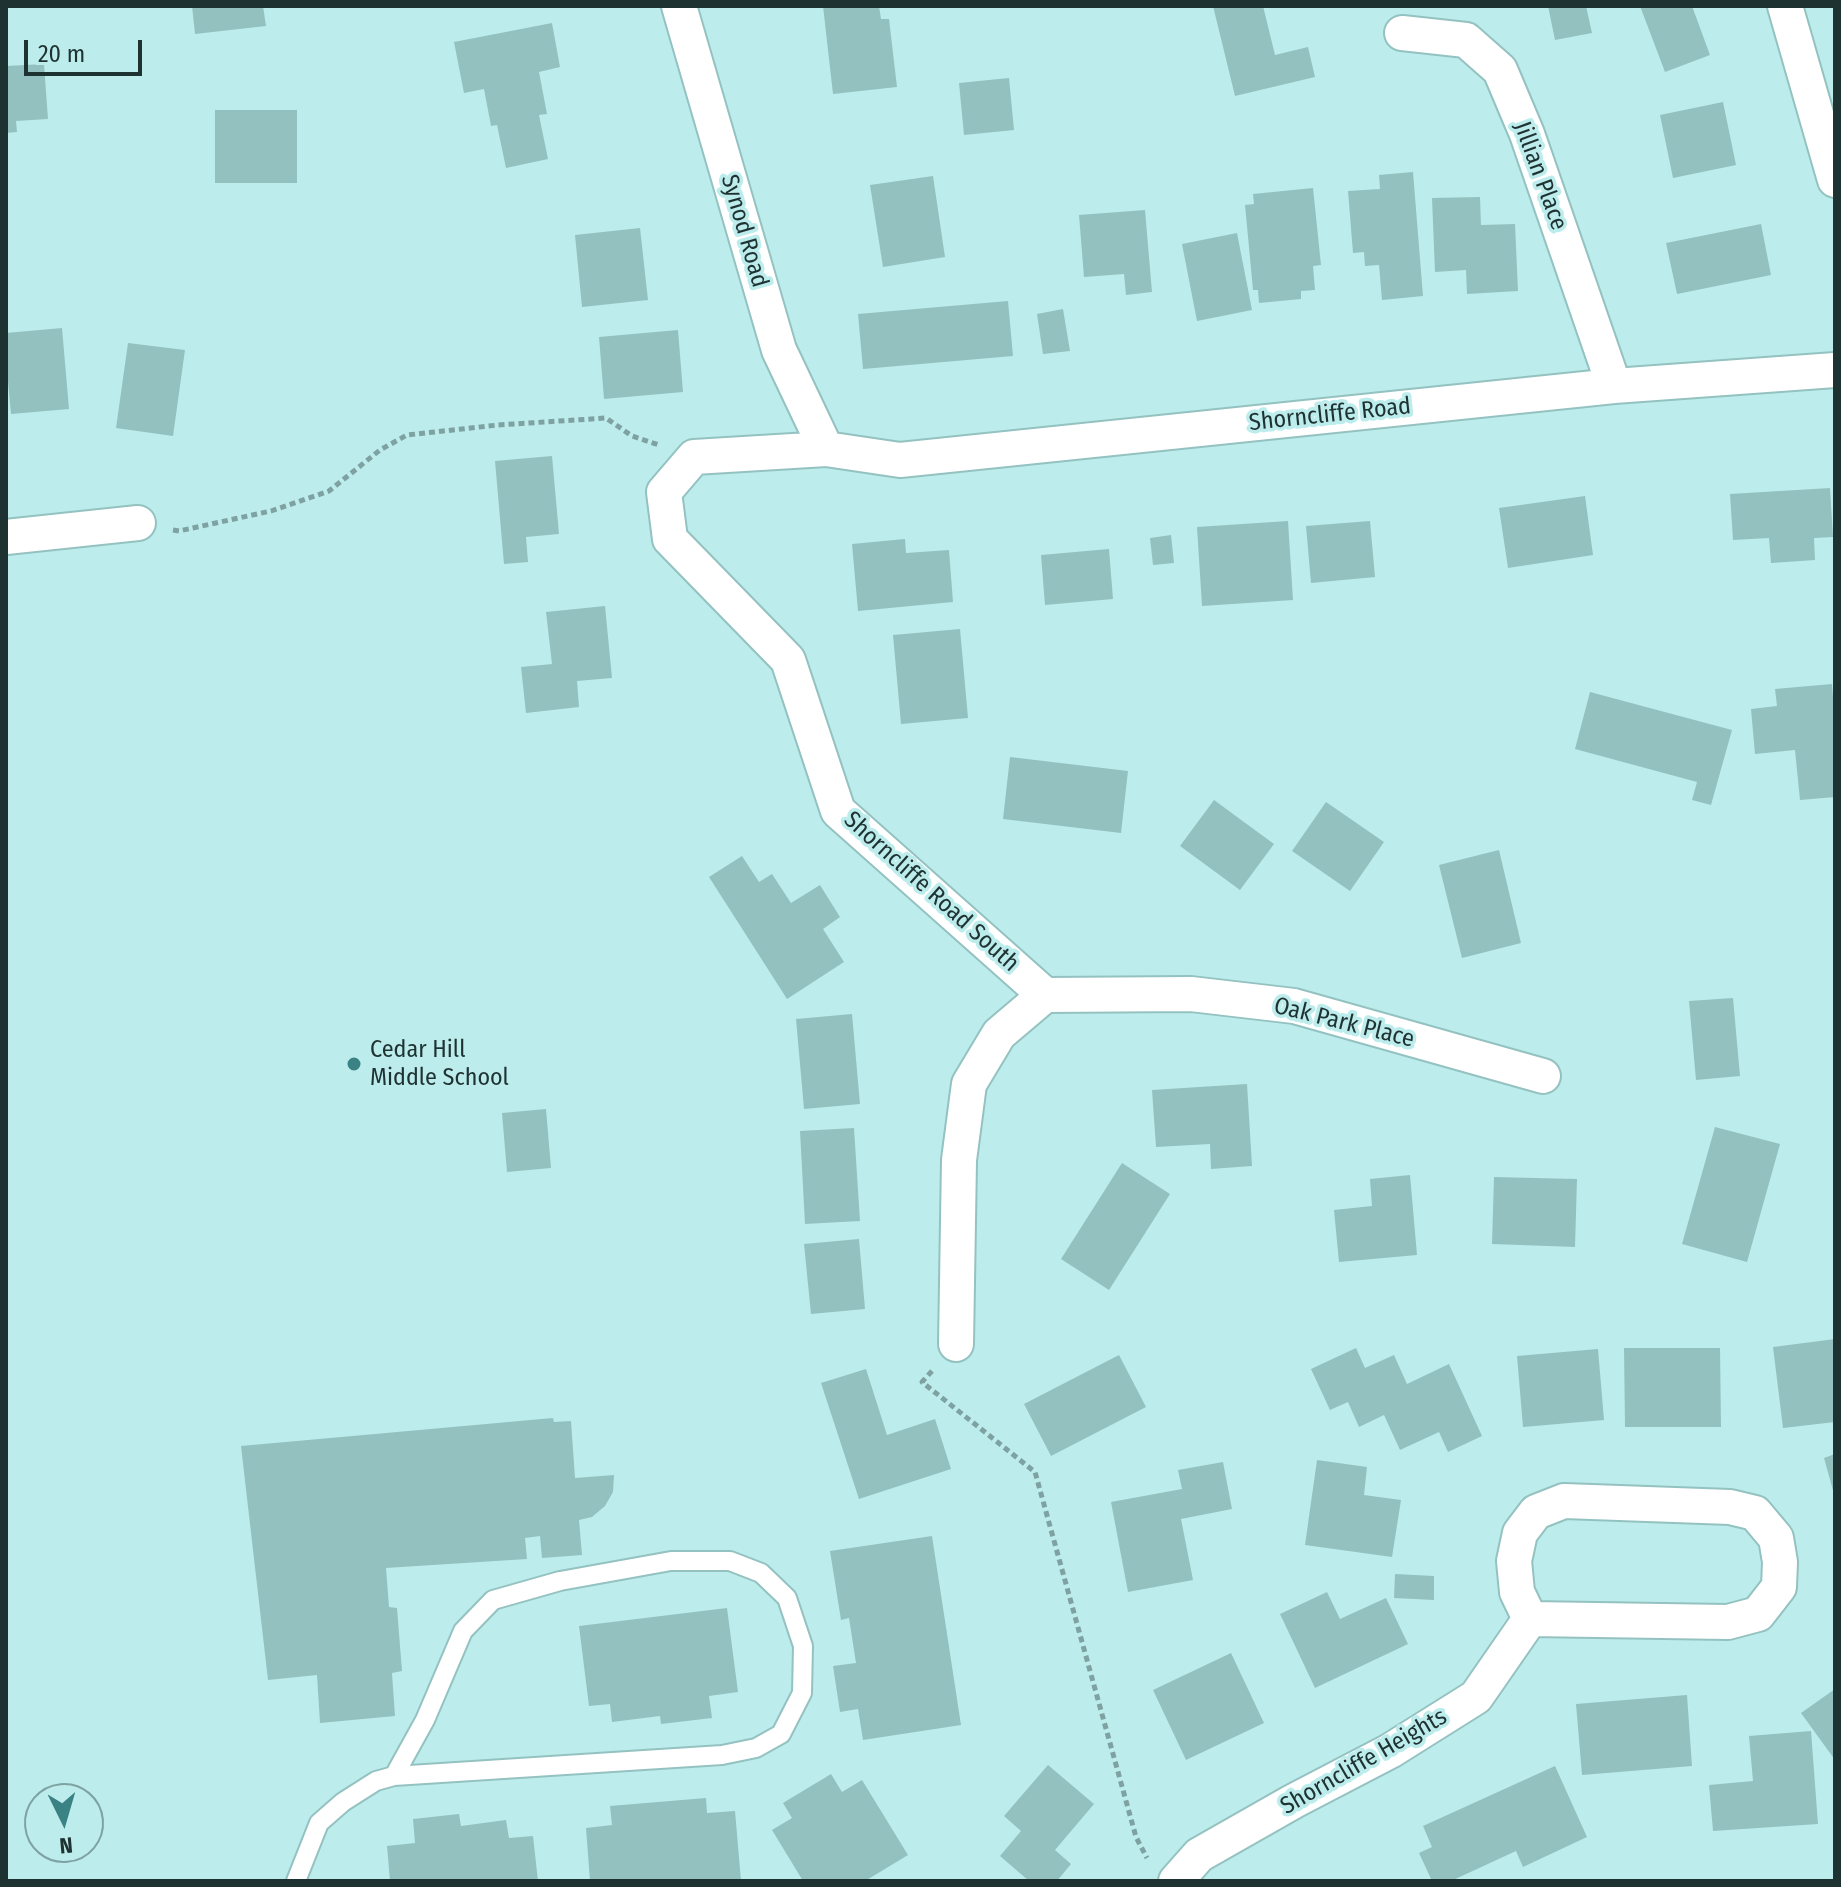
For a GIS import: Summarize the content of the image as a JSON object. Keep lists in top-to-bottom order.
{
  "streets": {
    "street": [
      "Jillian Place",
      "Synod Road",
      "Shorncliffe Road",
      "Shorncliffe Road South",
      "Oak Park Place",
      "Shorncliffe Heights"
    ]
  },
  "crossings": [
    ["Jillian Place", "Shorncliffe Road"],
    ["Synod Road", "Shorncliffe Road"],
    ["Shorncliffe Road South", "Oak Park Place"]
  ],
  "places": ["Cedar Hill Middle School"],
  "scale_bar": "20 m",
  "north": "bottom"
}
